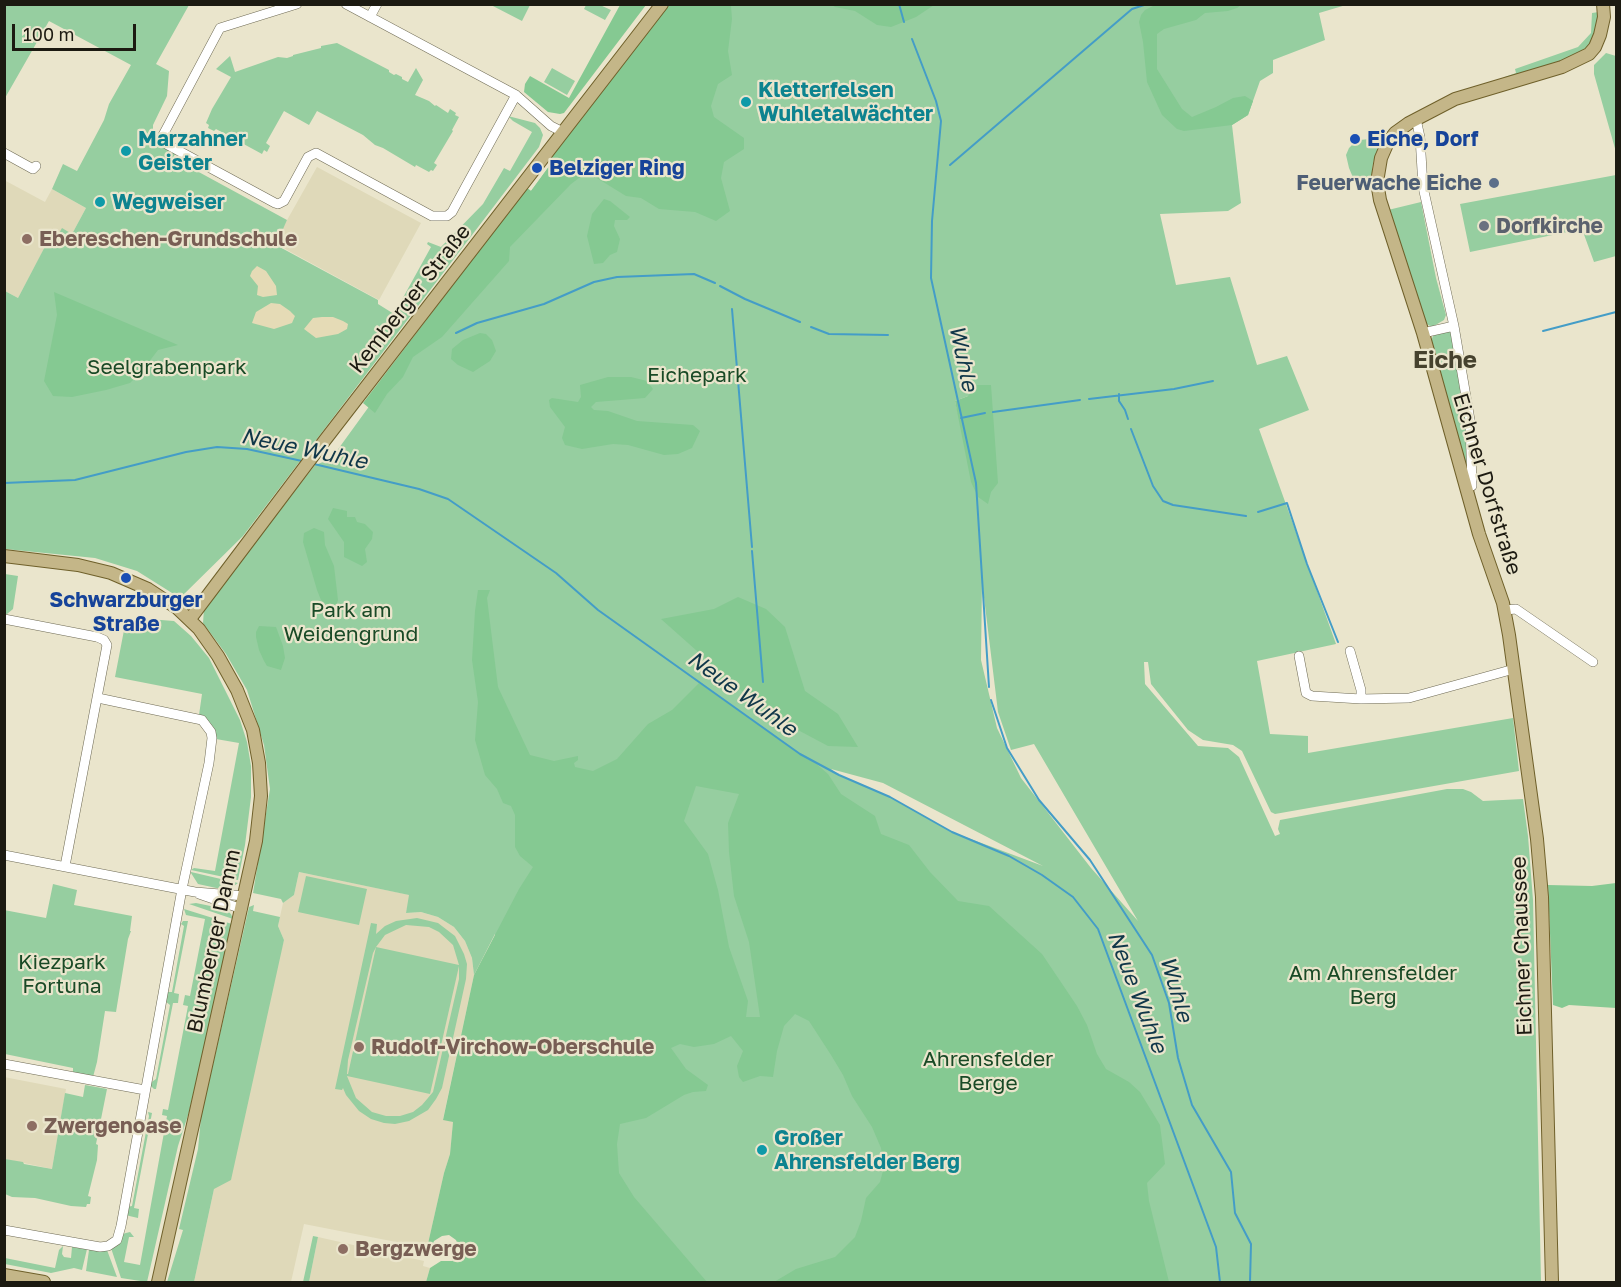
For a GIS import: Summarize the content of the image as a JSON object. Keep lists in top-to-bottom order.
{
  "streets": {
    "main road": [
      "Kemberger Straße",
      "Eichner Dorfstraße",
      "Blumberger Damm",
      "Eichner Chaussee"
    ]
  },
  "crossings": [
    ["Kemberger Straße", "Blumberger Damm"],
    ["Eichner Dorfstraße", "Eichner Chaussee"]
  ],
  "districts": ["Eiche"],
  "water": ["Wuhle", "Neue Wuhle"],
  "parks": [
    "Seelgrabenpark",
    "Eichepark",
    "Park am Weidengrund",
    "Kiezpark Fortuna",
    "Am Ahrensfelder Berg",
    "Ahrensfelder Berge"
  ],
  "places": [
    "Kletterfelsen Wuhletalwächter",
    "Eiche, Dorf",
    "Marzahner Geister",
    "Belziger Ring",
    "Feuerwache Eiche",
    "Wegweiser",
    "Dorfkirche",
    "Ebereschen-Grundschule",
    "Schwarzburger Straße",
    "Rudolf-Virchow-Oberschule",
    "Zwergenoase",
    "Großer Ahrensfelder Berg",
    "Bergzwerge"
  ],
  "scale_bar": "100 m"
}
